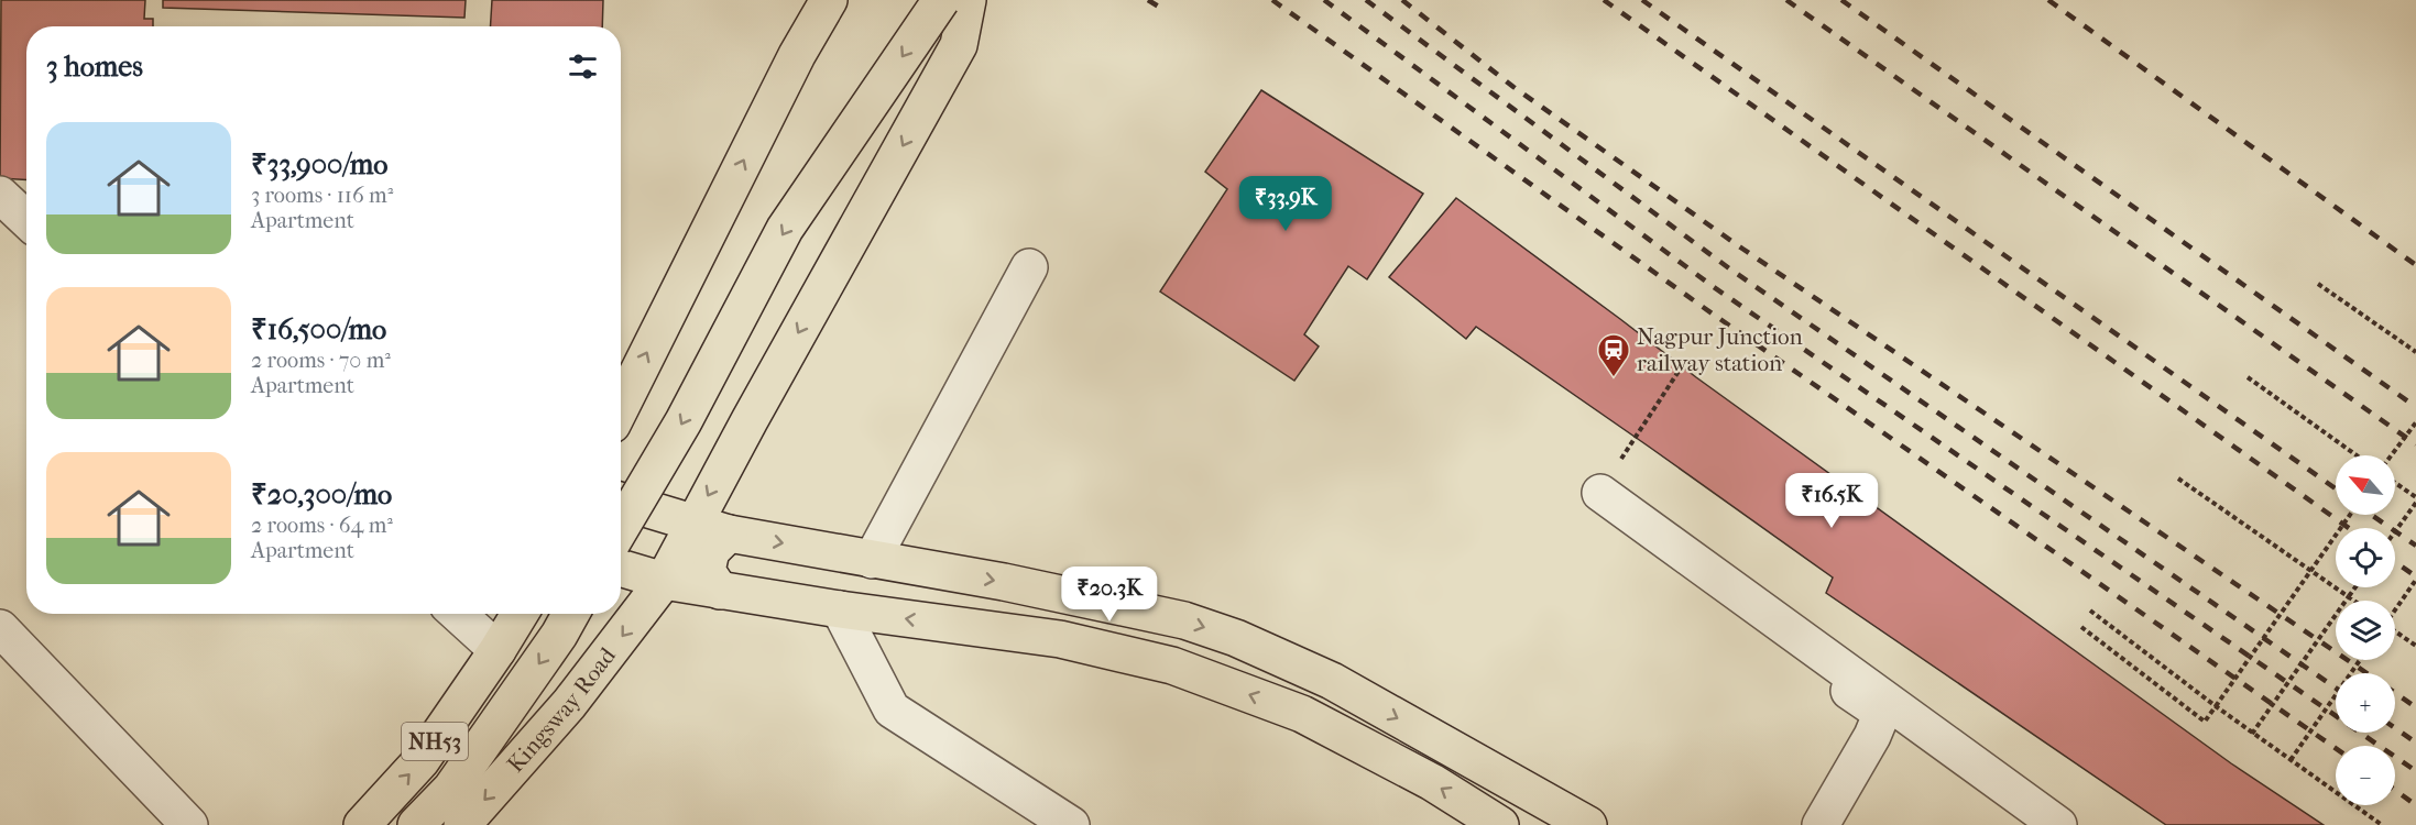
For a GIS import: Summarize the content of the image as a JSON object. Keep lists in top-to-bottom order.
{
  "streets": {
    "main road": ["Kingsway Road", "NH53"]
  },
  "places": {
    "station": ["Nagpur Junction railway station"]
  },
  "north": "top left",
  "page": {
    "heading": "3 homes",
    "list": [
      {
        "name": "₹33,900/mo",
        "note": "3 rooms · 116 m² · Apartment"
      },
      {
        "name": "₹16,500/mo",
        "note": "2 rooms · 70 m² · Apartment"
      },
      {
        "name": "₹20,300/mo",
        "note": "2 rooms · 64 m² · Apartment"
      }
    ],
    "price": ["₹33.9K", "₹16.5K", "₹20.3K"],
    "map_buttons": ["+", "−"]
  }
}
